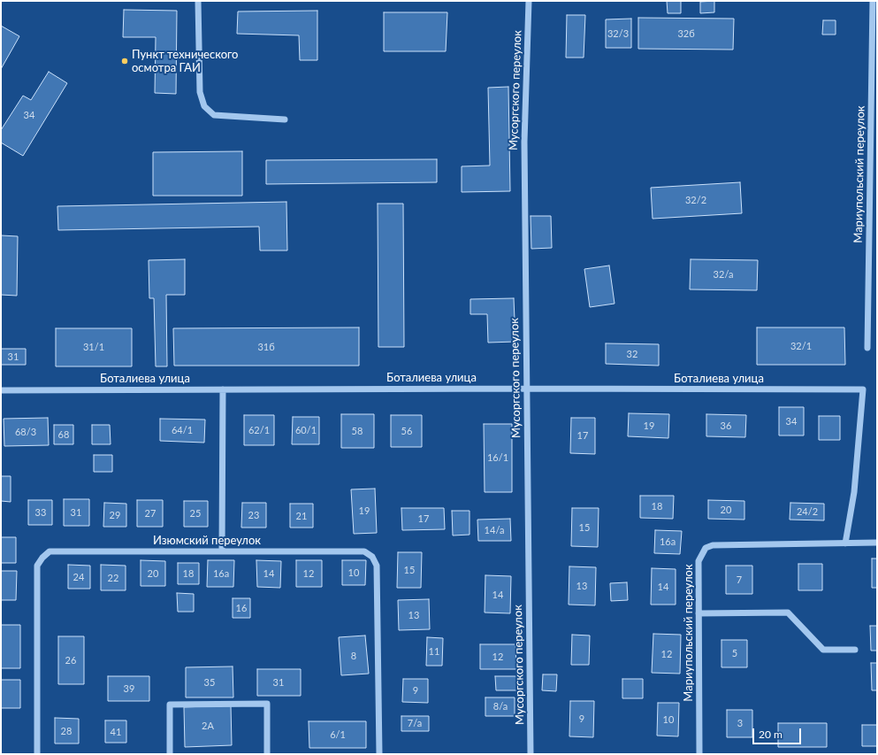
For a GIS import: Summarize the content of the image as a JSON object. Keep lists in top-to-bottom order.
{
  "streets": {
    "street": [
      "Мусоргского переулок",
      "Мариупольский переулок",
      "Боталиева улица",
      "Изюмский переулок"
    ]
  },
  "crossings": [
    ["Мусоргского переулок", "Боталиева улица"],
    ["Мариупольский переулок", "Боталиева улица"]
  ],
  "places": ["Пункт технического осмотра ГАИ"],
  "house_numbers": [
    "32/3",
    "32б",
    "34",
    "32/2",
    "32/а",
    "32/1",
    "31/1",
    "31б",
    "32",
    "31",
    "34",
    "19",
    "36",
    "64/1",
    "62/1",
    "60/1",
    "58",
    "56",
    "68/3",
    "68",
    "17",
    "16/1",
    "18",
    "20",
    "19",
    "24/2",
    "33",
    "31",
    "27",
    "25",
    "29",
    "23",
    "21",
    "17",
    "15",
    "14/а",
    "16а",
    "15",
    "10",
    "20",
    "18",
    "16а",
    "14",
    "12",
    "24",
    "22",
    "7",
    "13",
    "14",
    "14",
    "16",
    "13",
    "11",
    "5",
    "12",
    "8",
    "12",
    "26",
    "35",
    "31",
    "39",
    "9",
    "8/а",
    "9",
    "10",
    "7/а",
    "3",
    "2А",
    "28",
    "41",
    "6/1"
  ],
  "scale_bar": "20 m"
}
